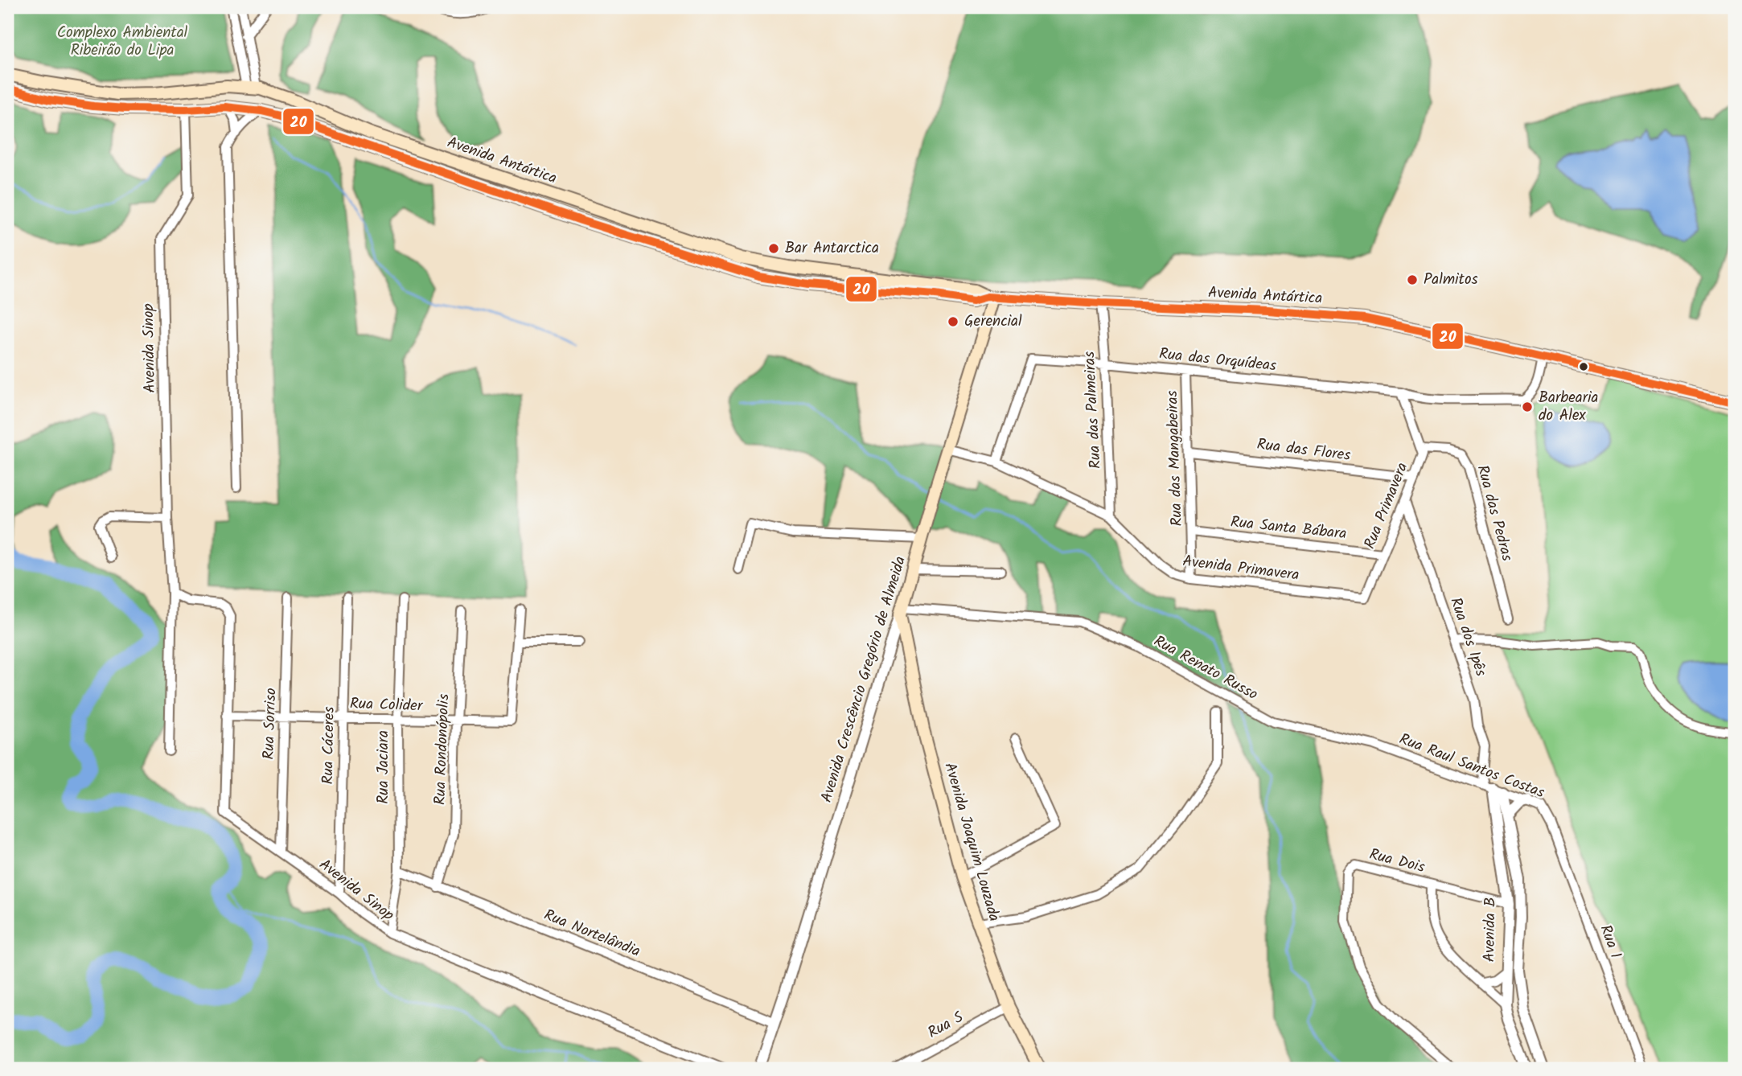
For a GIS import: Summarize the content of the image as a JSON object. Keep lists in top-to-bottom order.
{
  "streets": {
    "main road": ["Avenida Antártica", "Avenida Crescêncio Gregório de Almeida", "Avenida Joaquim Louzada"],
    "street": [
      "Avenida Sinop",
      "Rua das Orquídeas",
      "Rua das Palmeiras",
      "Rua das Flores",
      "Rua das Mangabeiras",
      "Rua Primavera",
      "Rua das Pedras",
      "Rua Santa Bábara",
      "Avenida Primavera",
      "Rua dos Ipês",
      "Rua Renato Russo",
      "Rua Colider",
      "Rua Sorriso",
      "Rua Cáceres",
      "Rua Rondonópolis",
      "Rua Raul Santos Costas",
      "Rua Jaciara",
      "Rua Dois",
      "Avenida B",
      "Rua Nortelândia",
      "Rua 1",
      "Rua S"
    ]
  },
  "crossings": [
    ["Avenida Antártica", "Avenida Sinop"],
    ["Avenida Antártica", "Rua das Orquídeas"],
    ["Avenida Antártica", "Rua das Palmeiras"],
    ["Avenida Antártica", "Avenida Crescêncio Gregório de Almeida"],
    ["Avenida Sinop", "Rua Colider"],
    ["Avenida Sinop", "Rua Sorriso"],
    ["Avenida Sinop", "Rua Cáceres"],
    ["Avenida Sinop", "Rua Jaciara"],
    ["Rua das Orquídeas", "Rua das Palmeiras"],
    ["Rua das Orquídeas", "Rua das Mangabeiras"],
    ["Rua das Orquídeas", "Rua Primavera"],
    ["Rua das Orquídeas", "Avenida Primavera"],
    ["Rua das Palmeiras", "Avenida Primavera"],
    ["Rua das Flores", "Rua das Mangabeiras"],
    ["Rua das Flores", "Rua Primavera"],
    ["Rua das Mangabeiras", "Rua Santa Bábara"],
    ["Rua das Mangabeiras", "Avenida Primavera"],
    ["Rua Primavera", "Rua das Pedras"],
    ["Rua Primavera", "Rua Santa Bábara"],
    ["Rua Primavera", "Avenida Primavera"],
    ["Rua Primavera", "Rua dos Ipês"],
    ["Avenida Primavera", "Avenida Crescêncio Gregório de Almeida"],
    ["Rua dos Ipês", "Rua Raul Santos Costas"],
    ["Rua dos Ipês", "Avenida B"],
    ["Rua Renato Russo", "Avenida Crescêncio Gregório de Almeida"],
    ["Rua Renato Russo", "Rua Raul Santos Costas"],
    ["Rua Renato Russo", "Avenida Joaquim Louzada"],
    ["Avenida Crescêncio Gregório de Almeida", "Avenida Joaquim Louzada"],
    ["Avenida Crescêncio Gregório de Almeida", "Rua Nortelândia"],
    ["Rua Colider", "Rua Sorriso"],
    ["Rua Colider", "Rua Cáceres"],
    ["Rua Colider", "Rua Rondonópolis"],
    ["Rua Colider", "Rua Jaciara"],
    ["Rua Rondonópolis", "Rua Nortelândia"],
    ["Rua Raul Santos Costas", "Avenida B"],
    ["Rua Raul Santos Costas", "Rua 1"],
    ["Rua Jaciara", "Rua Nortelândia"],
    ["Avenida Joaquim Louzada", "Rua S"],
    ["Rua Dois", "Avenida B"]
  ],
  "parks": ["Complexo Ambiental Ribeirão do Lipa"],
  "places": [
    "Bar Antarctica",
    "Palmitos",
    "Gerencial",
    "Barbearia do Alex"
  ],
  "lines": ["transit line 20"]
}
